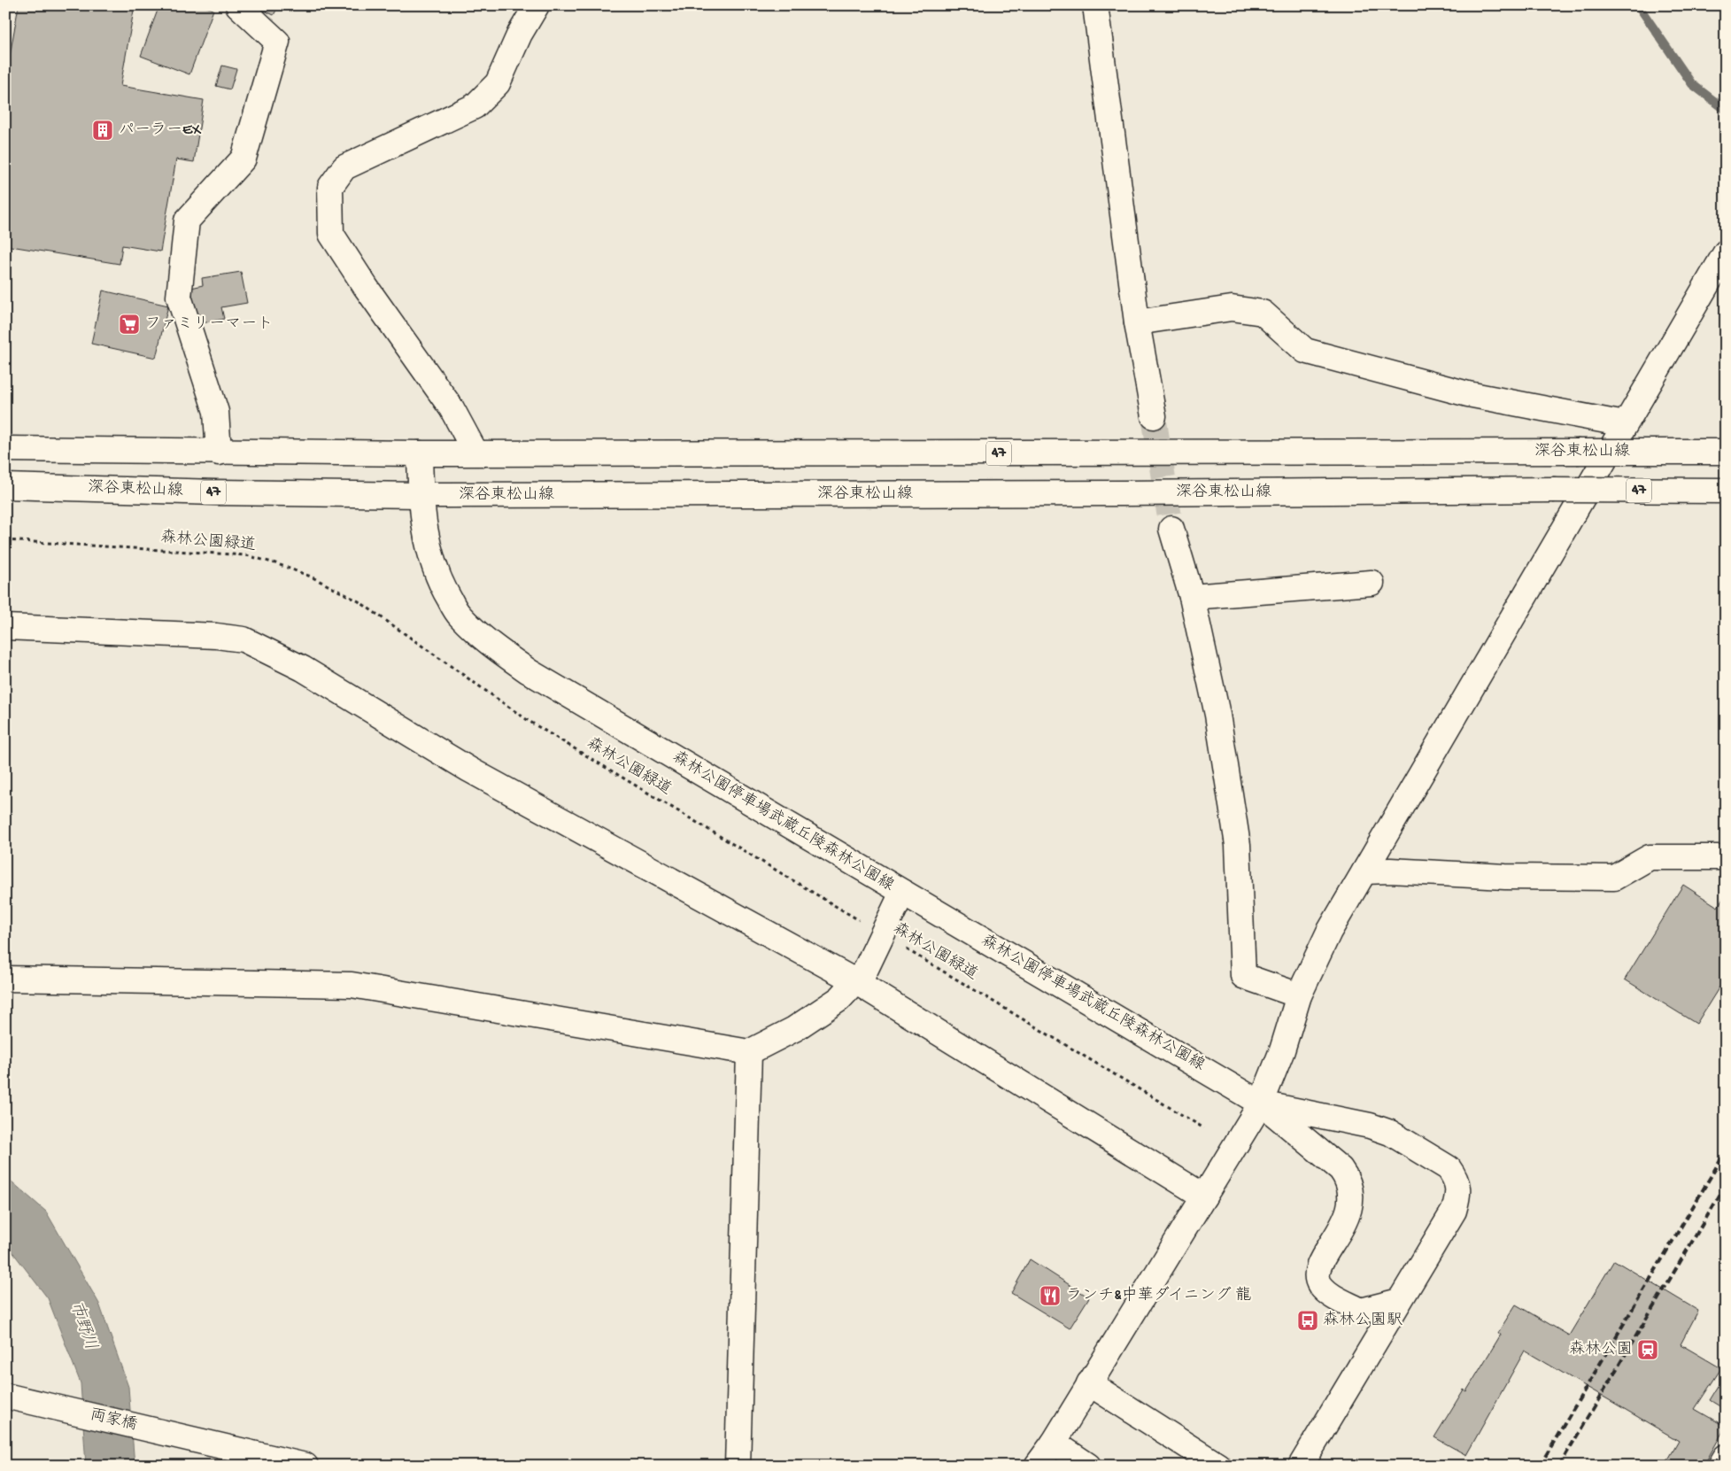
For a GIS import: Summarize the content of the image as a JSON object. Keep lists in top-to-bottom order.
{
  "streets": {
    "street": [
      "深谷東松山線",
      "47",
      "森林公園停車場武蔵丘陵森林公園線",
      "両家橋"
    ],
    "path": ["森林公園緑道"]
  },
  "crossings": [
    ["深谷東松山線", "森林公園停車場武蔵丘陵森林公園線"]
  ],
  "water": ["市野川"],
  "places": {
    "building": ["パーラーEX"],
    "supermarket": ["ファミリーマート"],
    "restaurant": ["ランチ&中華ダイニング 龍"],
    "bus stop": ["森林公園駅"],
    "station": ["森林公園"]
  }
}
